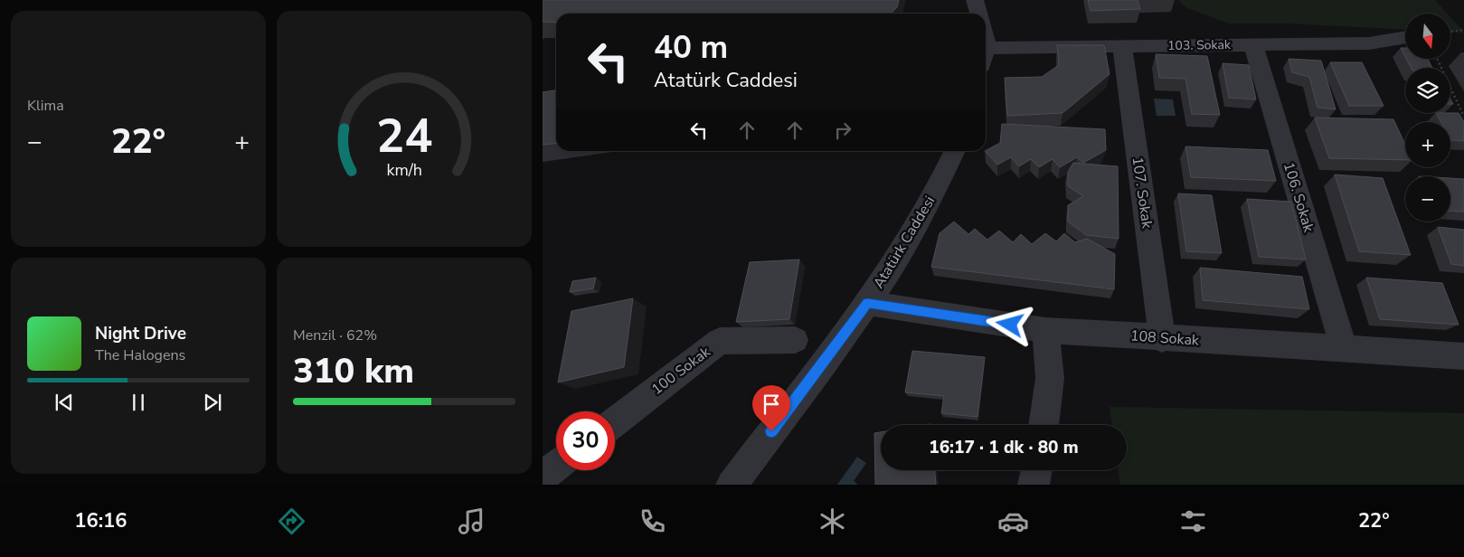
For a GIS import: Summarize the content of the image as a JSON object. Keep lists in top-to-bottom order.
{
  "streets": {
    "street": [
      "103. Sokak",
      "107. Sokak",
      "106. Sokak",
      "Atatürk Caddesi",
      "108 Sokak",
      "100 Sokak"
    ]
  },
  "crossings": [
    ["103. Sokak", "107. Sokak"],
    ["103. Sokak", "106. Sokak"],
    ["107. Sokak", "108 Sokak"],
    ["106. Sokak", "108 Sokak"],
    ["Atatürk Caddesi", "108 Sokak"]
  ],
  "north": "bottom",
  "page": {
    "tile": [
      "Klima",
      ["Menzil · 62%", "310 km"]
    ],
    "map_buttons": ["+", "−"],
    "turn": ["40 m", "Atatürk Caddesi"],
    "heat": ["−", "22°", "+"],
    "song": ["Night Drive", "The Halogens"],
    "limit": "30",
    "trip": "16:17 · 1 dk · 80 m",
    "tabs": ["16:16", "22°"],
    "gauge": ["24", "km/h"]
  }
}
